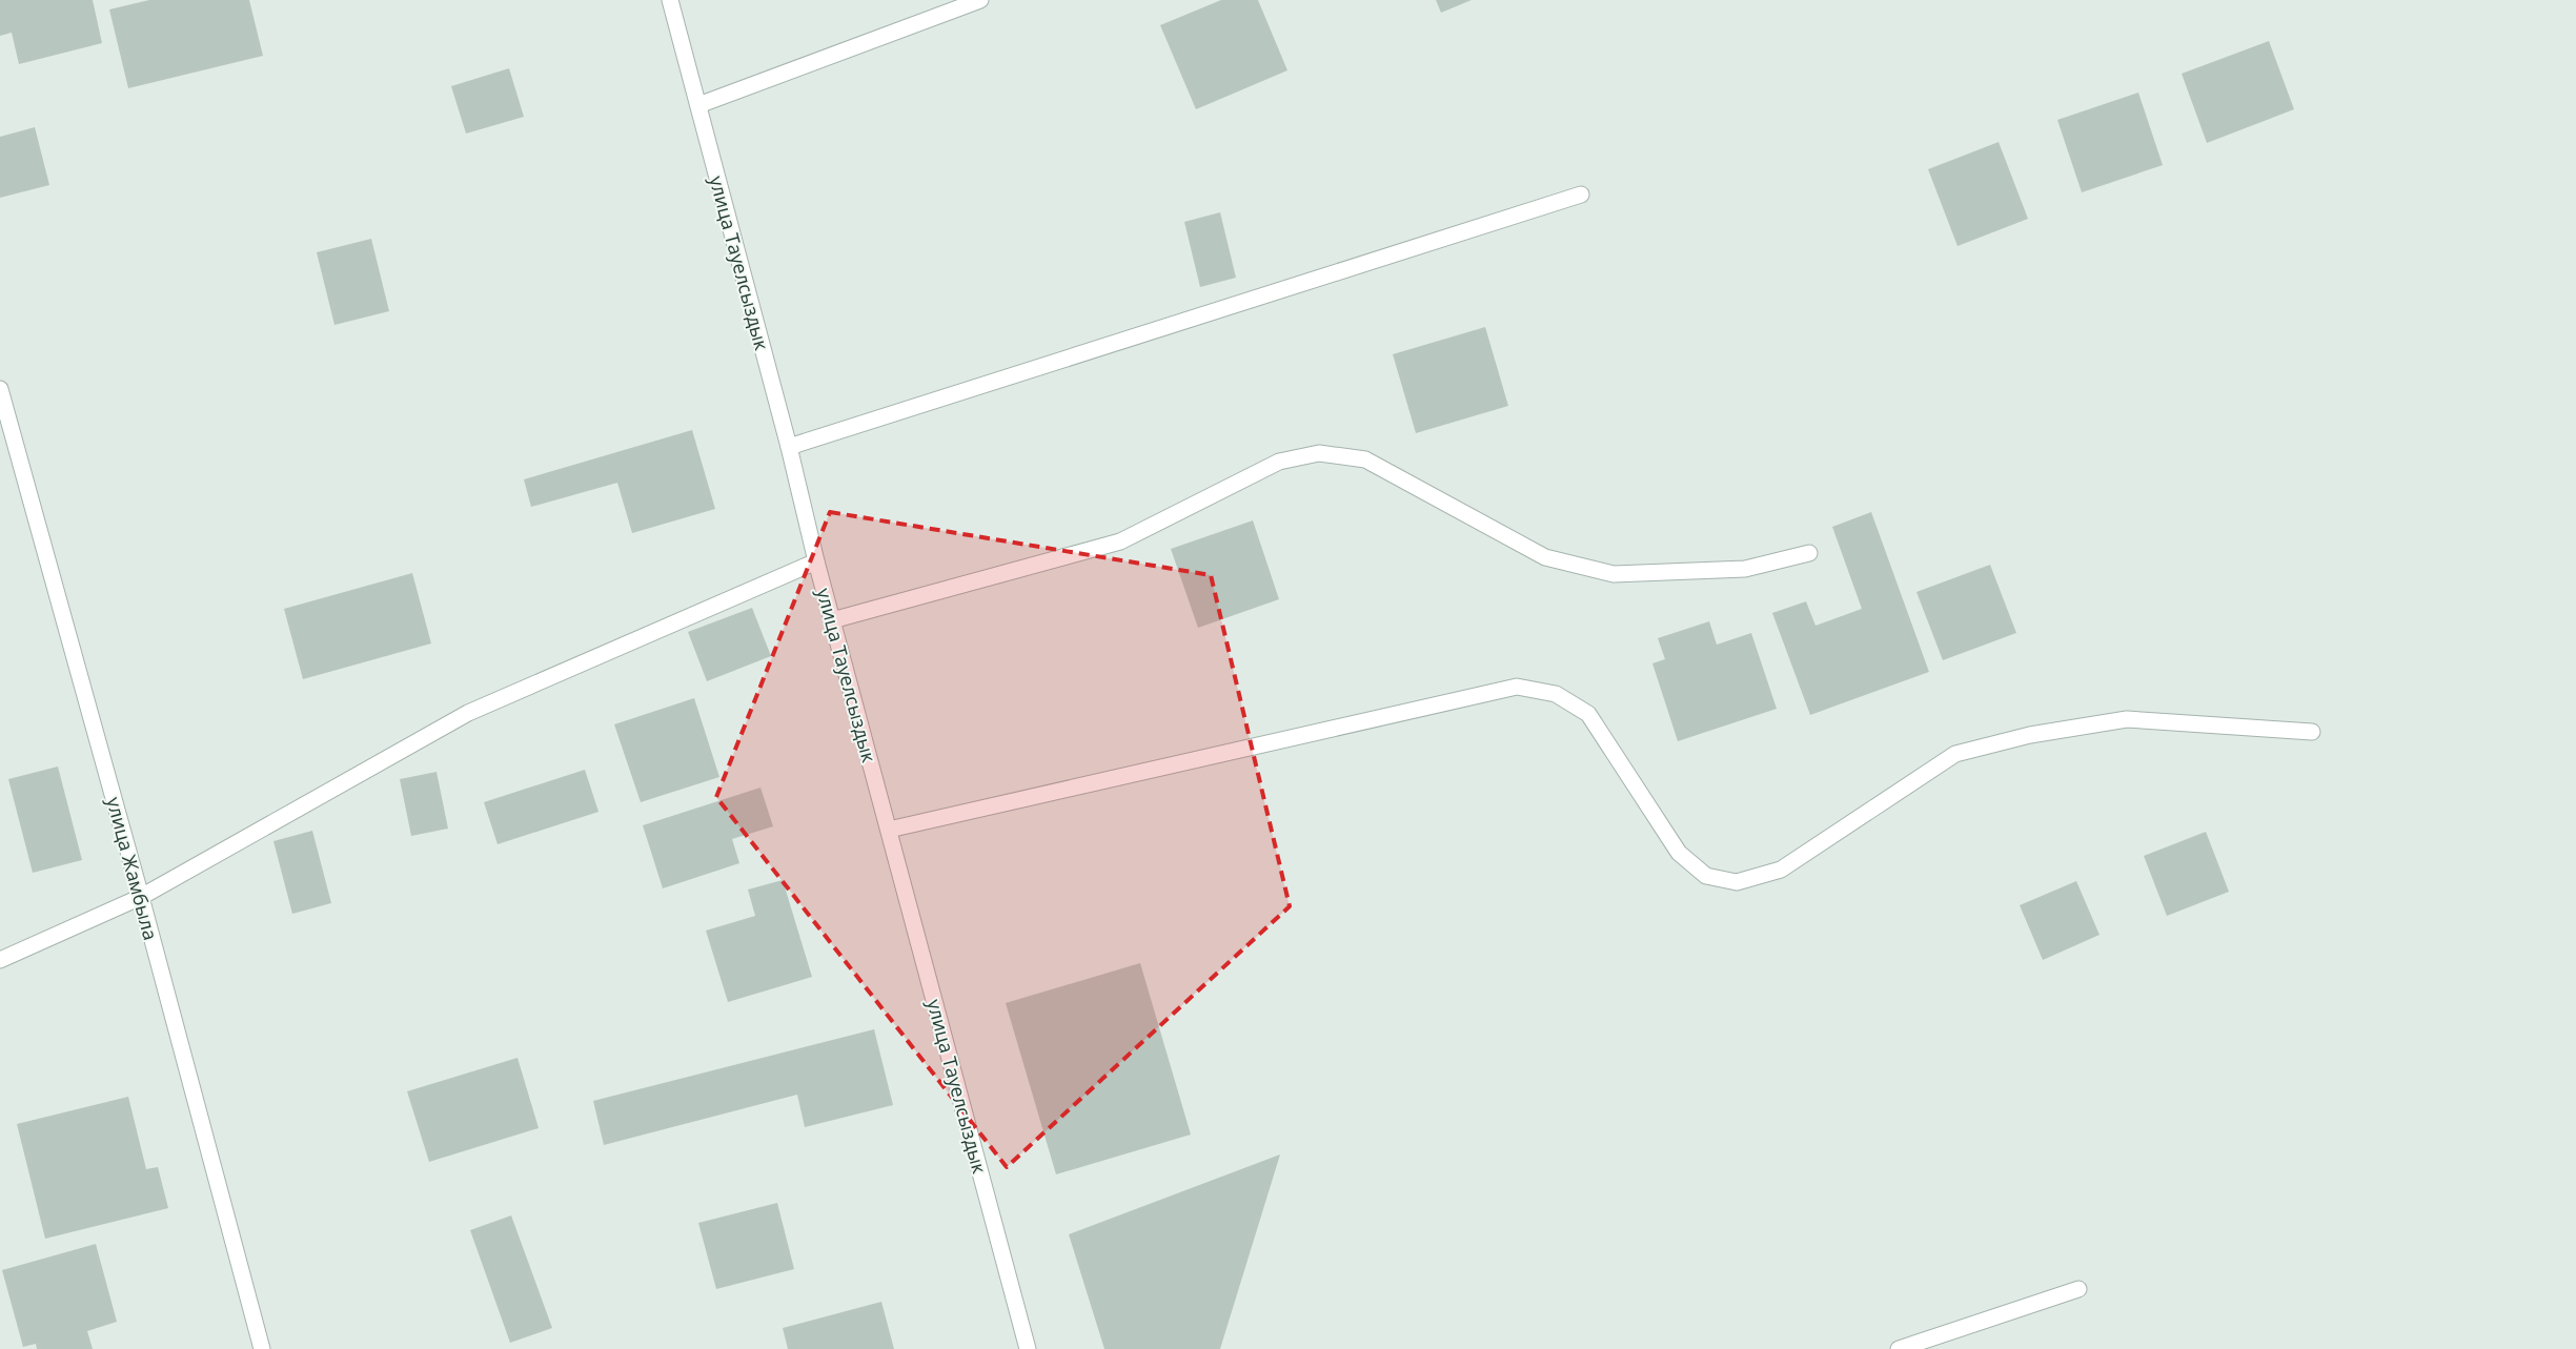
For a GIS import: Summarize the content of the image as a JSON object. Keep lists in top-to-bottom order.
{
  "streets": {
    "street": ["улица Тауелсыздык", "улица Жамбыла"]
  }
}
